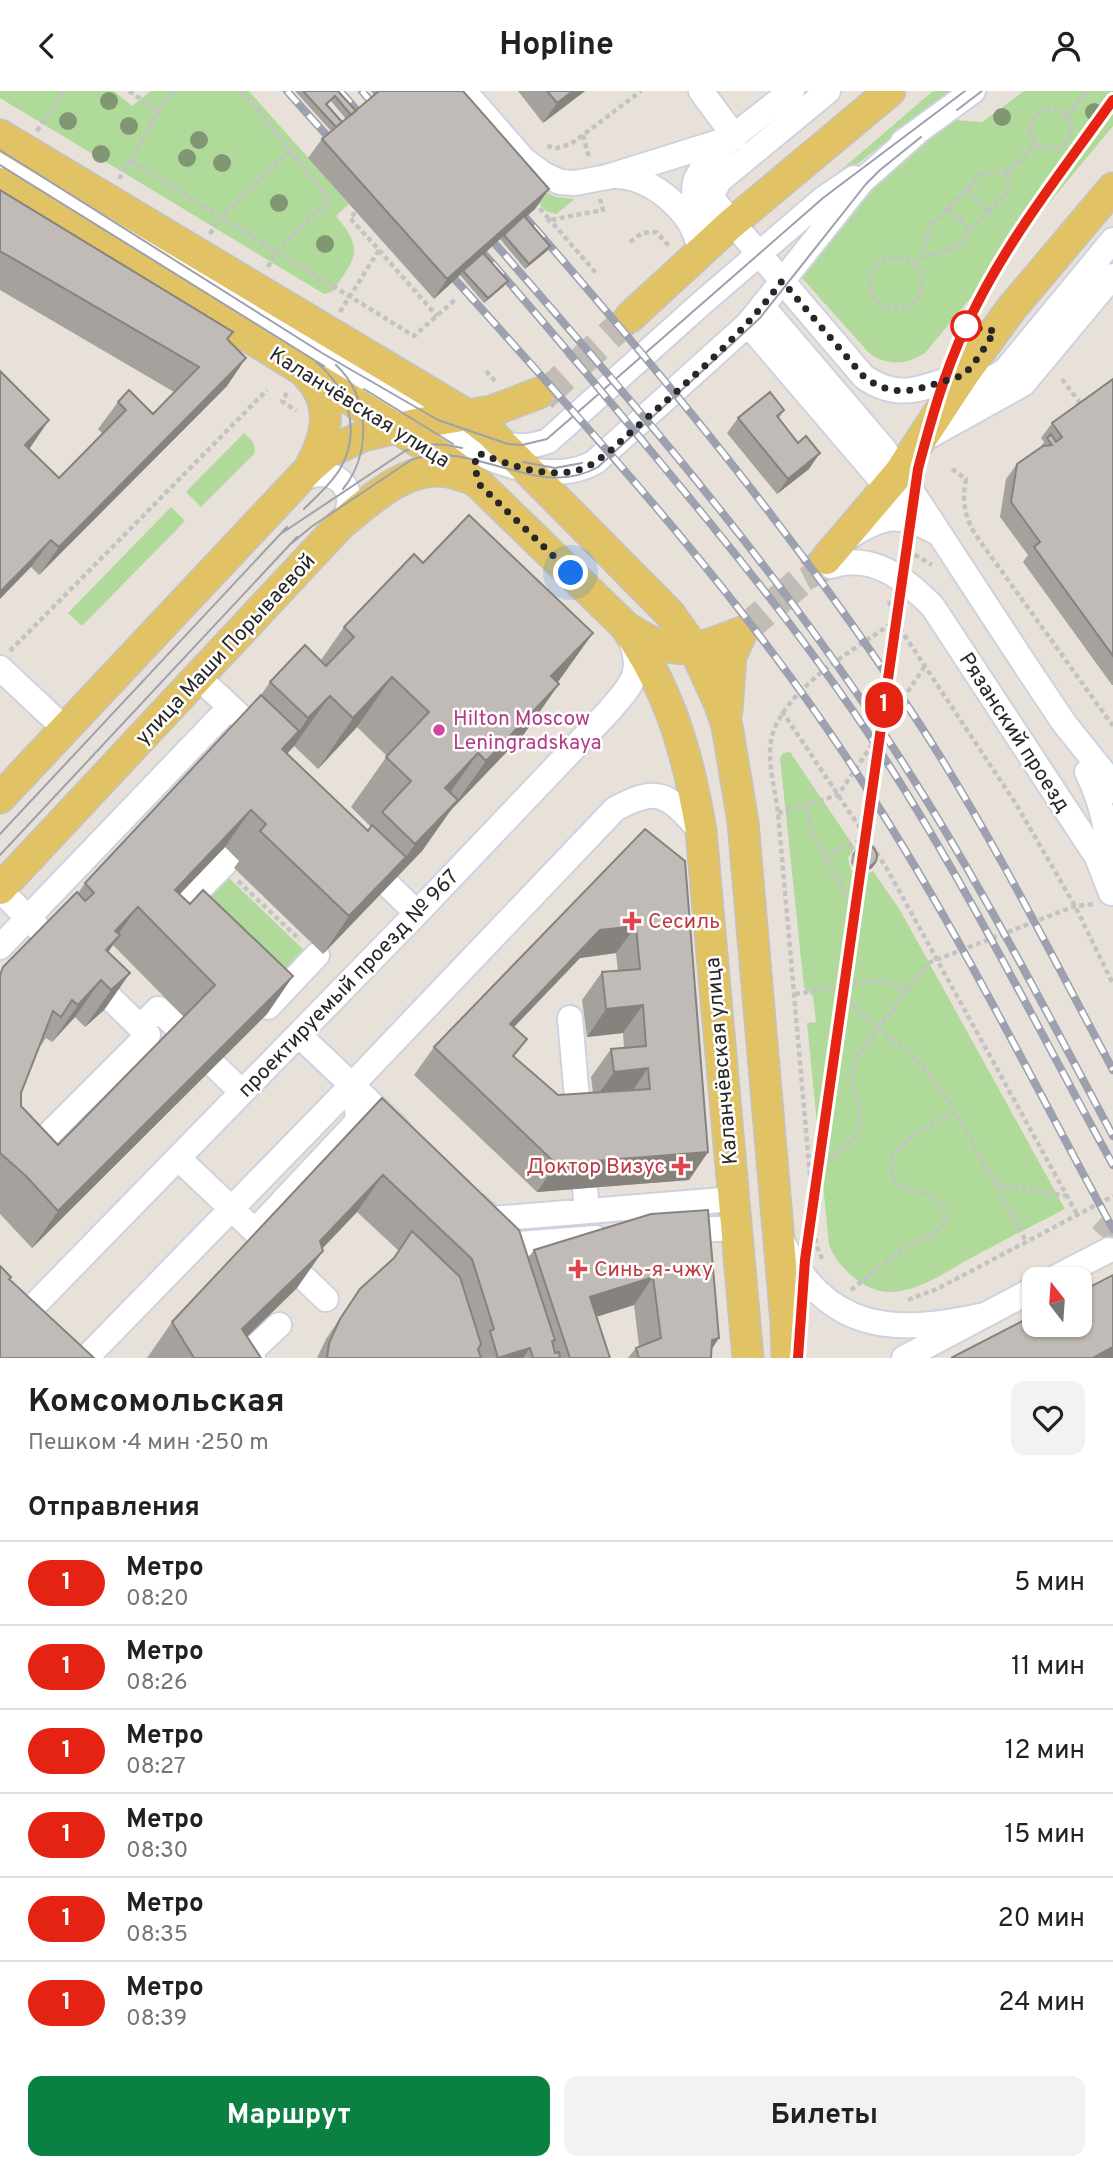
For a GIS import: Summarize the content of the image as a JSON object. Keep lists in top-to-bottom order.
{
  "streets": {
    "main road": ["Каланчёвская улица", "улица Маши Порываевой"],
    "street": ["Рязанский проезд", "проектируемый проезд № 967"]
  },
  "crossings": [
    ["Каланчёвская улица", "улица Маши Порываевой"],
    ["Каланчёвская улица", "проектируемый проезд № 967"]
  ],
  "places": {
    "other": ["Hilton Moscow Leningradskaya"],
    "health": ["Сесиль", "Доктор Визус", "Синь-я-чжу"]
  },
  "lines": ["metro line 1"],
  "north": "top",
  "page": {
    "header": "Hopline",
    "on_map": "1",
    "heading": [
      ["Комсомольская", "Пешком · 4 мин · 250 m"],
      "Отправления"
    ],
    "list": [
      {
        "mark": "1",
        "name": "Метро",
        "note": "08:20",
        "value": "5 мин"
      },
      {
        "mark": "1",
        "name": "Метро",
        "note": "08:26",
        "value": "11 мин"
      },
      {
        "mark": "1",
        "name": "Метро",
        "note": "08:27",
        "value": "12 мин"
      },
      {
        "mark": "1",
        "name": "Метро",
        "note": "08:30",
        "value": "15 мин"
      },
      {
        "mark": "1",
        "name": "Метро",
        "note": "08:35",
        "value": "20 мин"
      },
      {
        "mark": "1",
        "name": "Метро",
        "note": "08:39",
        "value": "24 мин"
      }
    ],
    "buttons": ["Маршрут", "Билеты"]
  }
}
